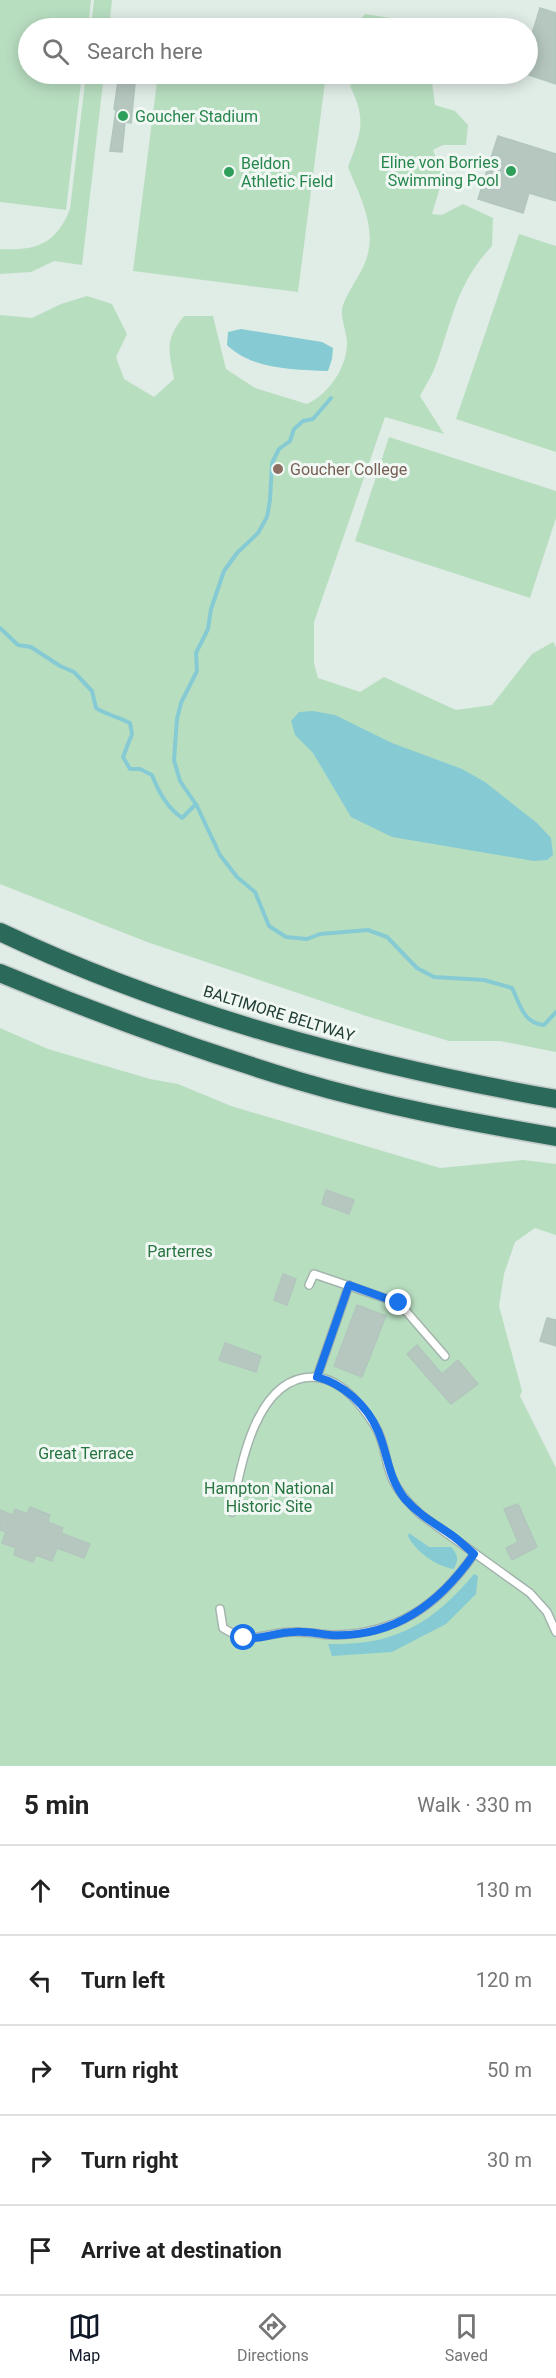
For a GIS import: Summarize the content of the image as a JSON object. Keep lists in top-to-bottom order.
{
  "streets": {
    "highway": ["BALTIMORE BELTWAY"]
  },
  "parks": ["Parterres", "Great Terrace", "Hampton National Historic Site"],
  "places": [
    "Goucher Stadium",
    "Eline von Borries Swimming Pool",
    "Beldon Athletic Field",
    "Goucher College"
  ],
  "page": {
    "search": "Search here",
    "heading": ["5 min", "Walk · 330 m"],
    "list": [
      ["Continue", "130 m"],
      ["Turn left", "120 m"],
      ["Turn right", "50 m"],
      ["Turn right", "30 m"],
      "Arrive at destination"
    ],
    "nav": ["Map", "Directions", "Saved"]
  }
}
